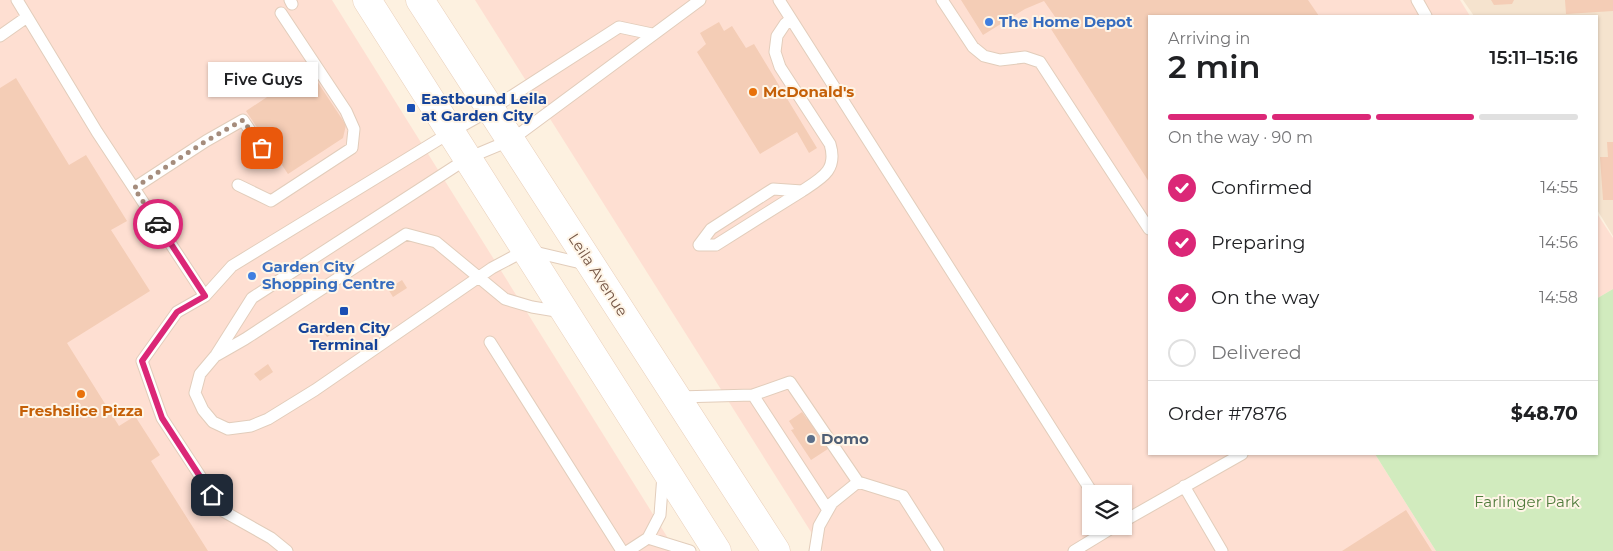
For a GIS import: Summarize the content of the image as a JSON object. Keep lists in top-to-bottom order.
{
  "streets": {
    "main road": ["Leila Avenue"]
  },
  "parks": ["Farlinger Park"],
  "places": {
    "other": [
      "The Home Depot",
      "McDonald's",
      "Five Guys",
      "Garden City Shopping Centre",
      "Freshslice Pizza",
      "Domo"
    ],
    "transit": ["Eastbound Leila at Garden City", "Garden City Terminal"]
  },
  "page": {
    "heading": ["2 min", "Arriving in", "15:11–15:16"],
    "panel": ["Order #7876", "$48.70"],
    "bubble": "Five Guys",
    "bar": "On the way · 90 m",
    "list": [
      ["Confirmed", "14:55"],
      ["Preparing", "14:56"],
      ["On the way", "14:58"],
      "Delivered"
    ]
  }
}
